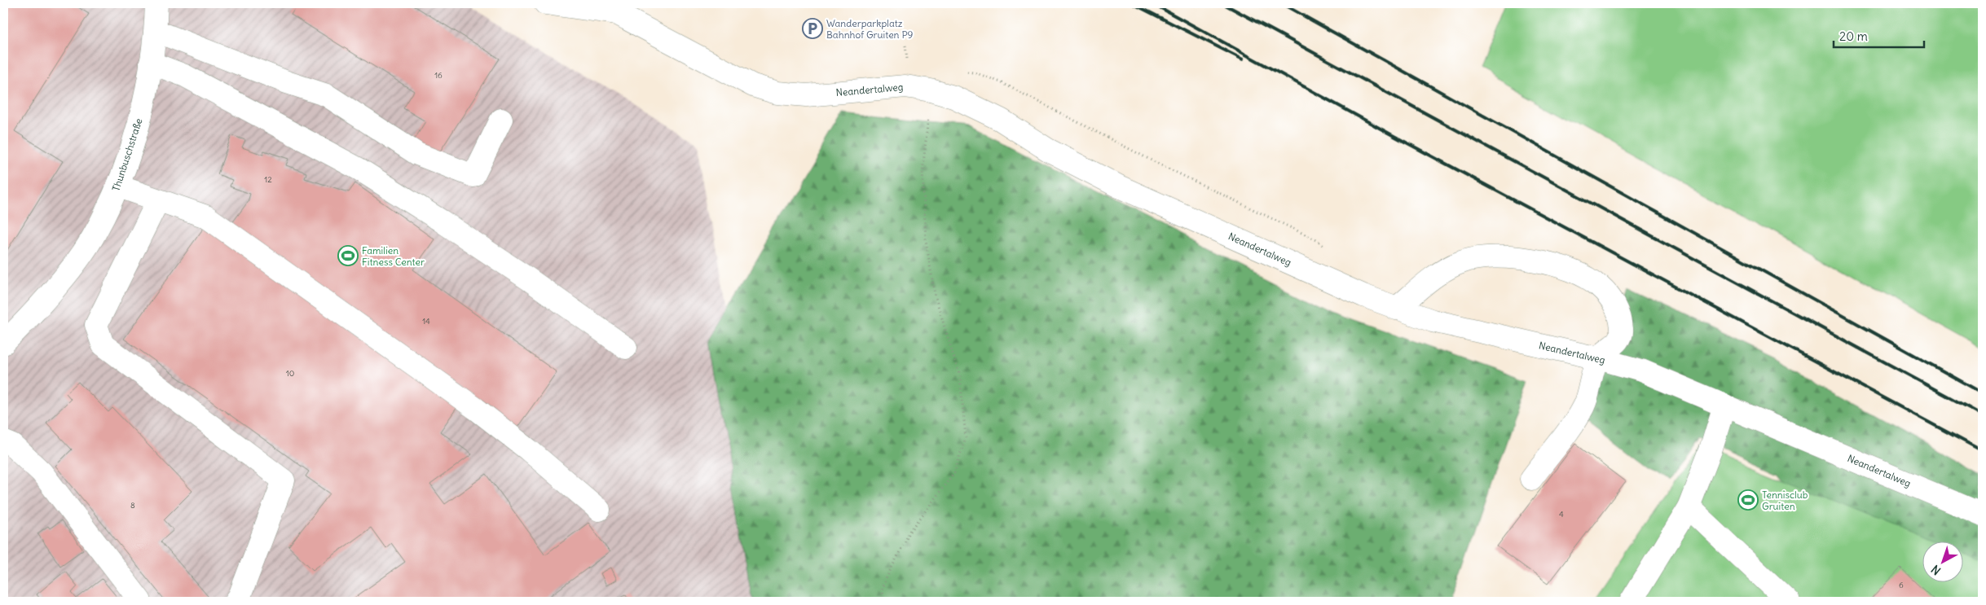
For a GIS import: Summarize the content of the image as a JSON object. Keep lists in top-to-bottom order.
{
  "streets": {
    "street": ["Neandertalweg", "Thunbuschstraße"]
  },
  "places": {
    "parking": ["Wanderparkplatz Bahnhof Gruiten P9"],
    "sports": ["Familien Fitness Center", "Tennisclub Gruiten"]
  },
  "house_numbers": [
    "16",
    "12",
    "14",
    "10",
    "8",
    "4",
    "6"
  ],
  "scale_bar": "20 m",
  "north": "bottom left"
}
